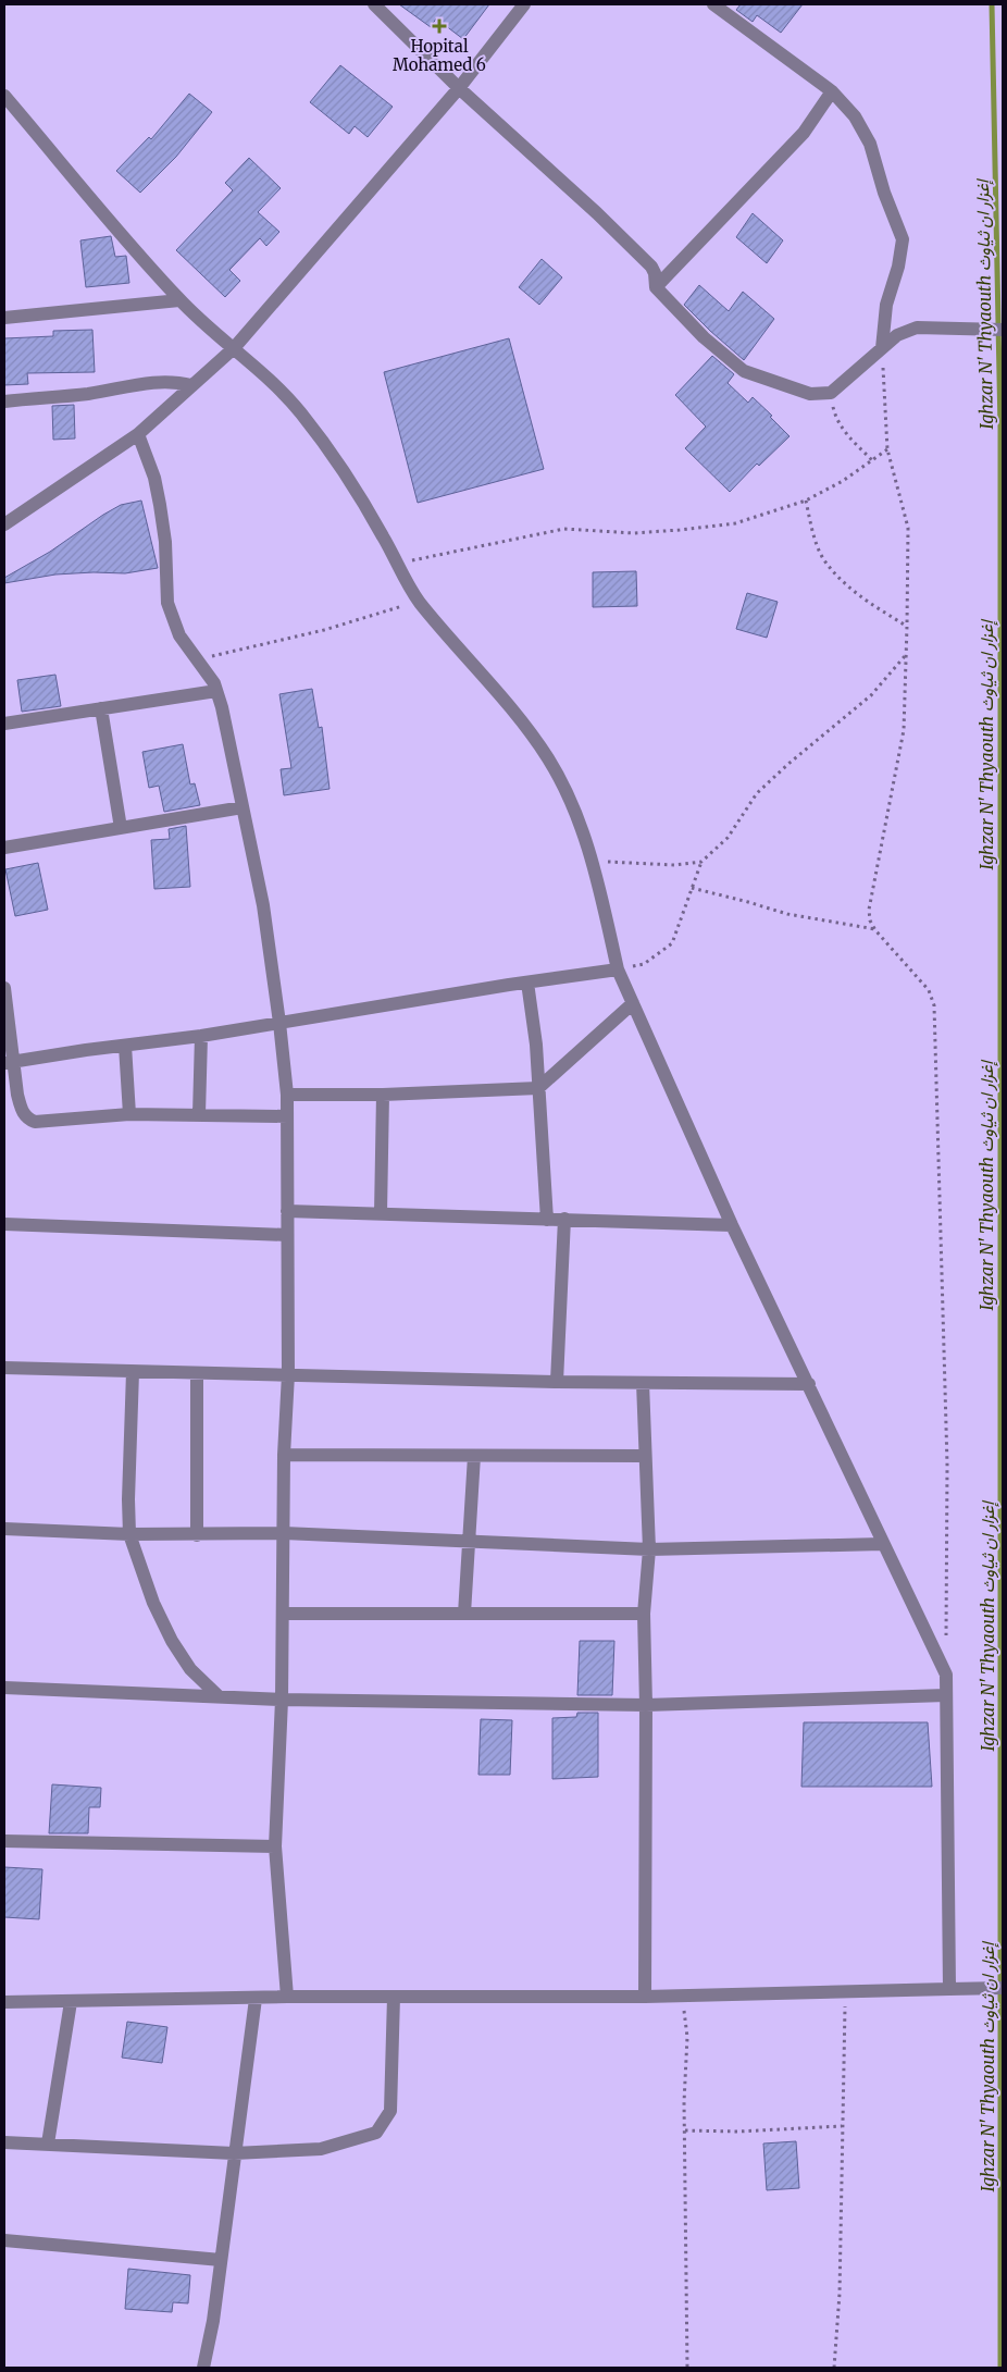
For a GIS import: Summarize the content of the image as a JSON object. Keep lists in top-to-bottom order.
{
  "water": ["Ighzar N' Thyaouth إغزار ان ثياوث"],
  "places": {
    "health": ["Hopital Mohamed 6"]
  }
}
